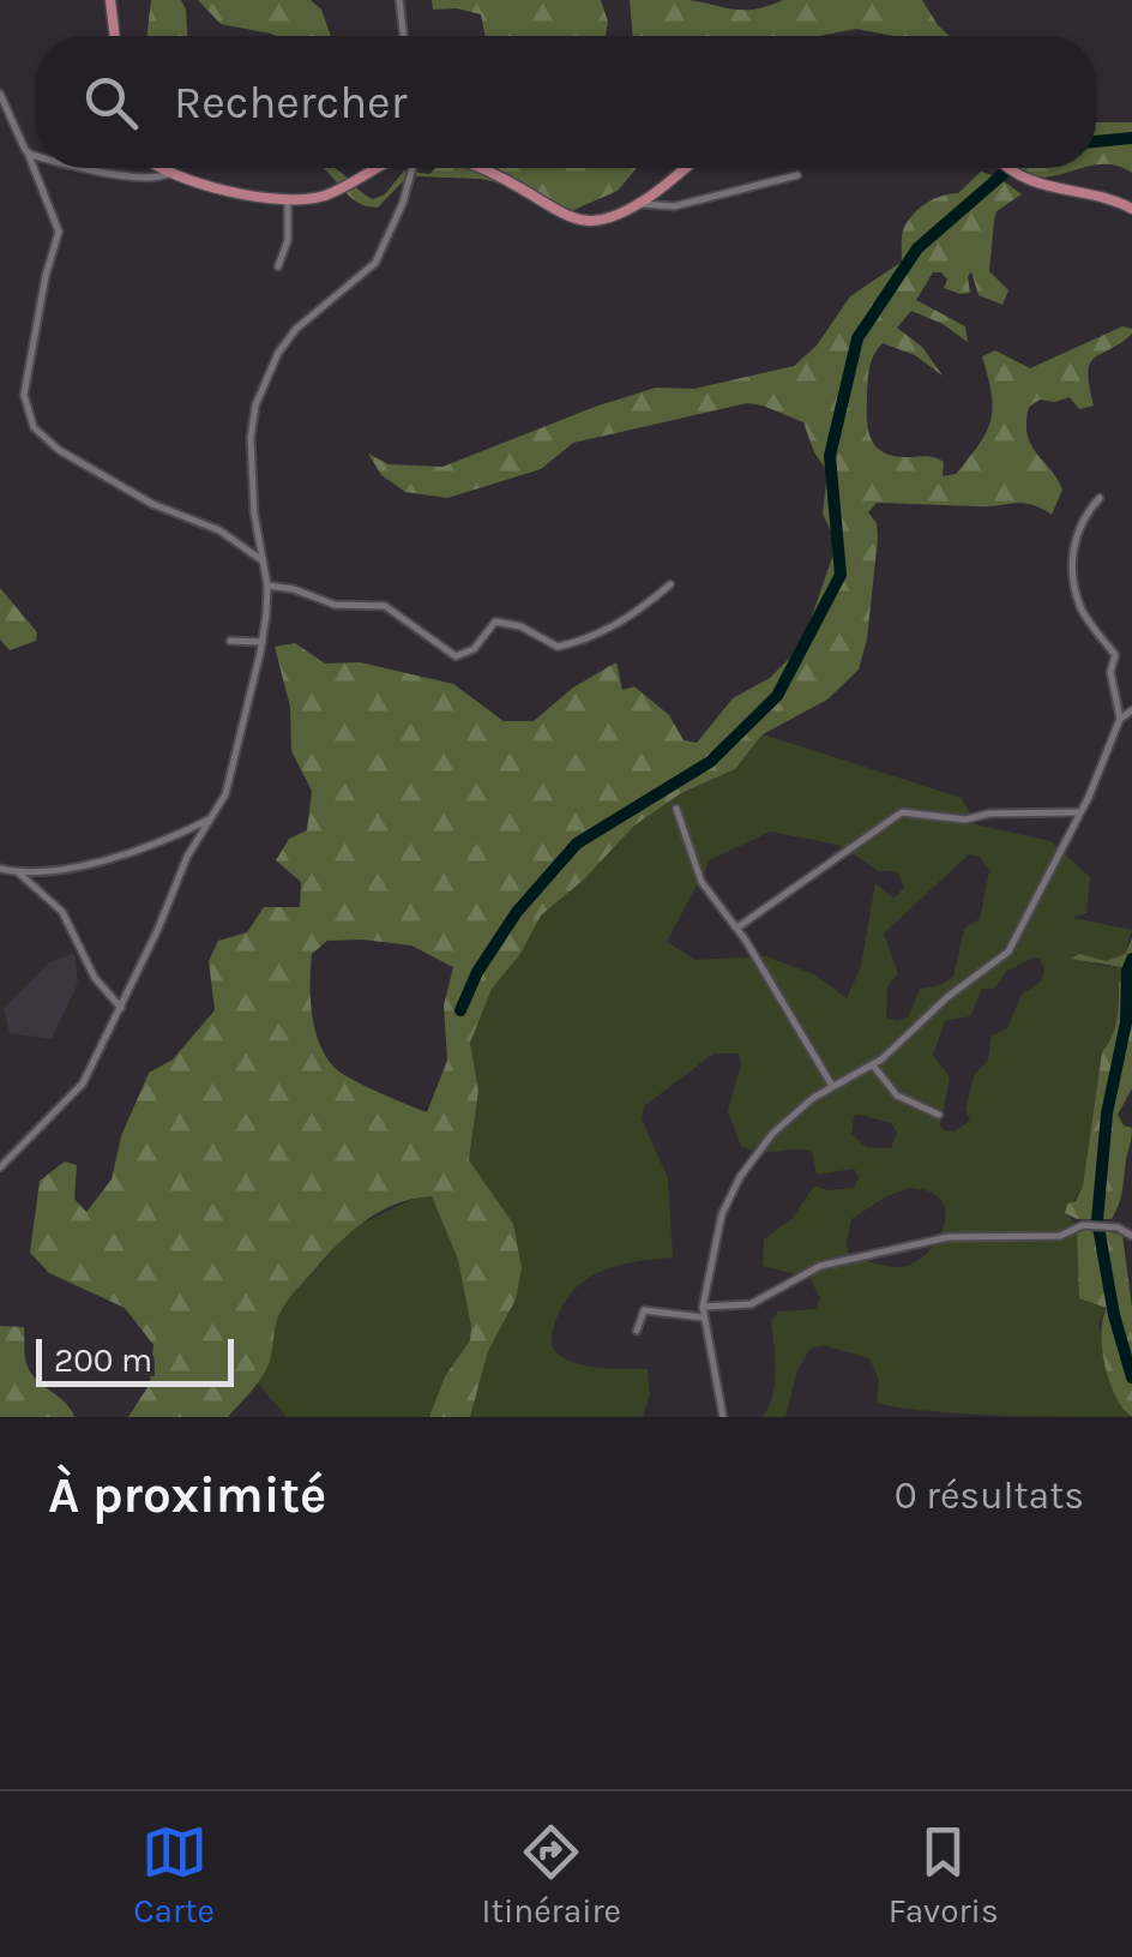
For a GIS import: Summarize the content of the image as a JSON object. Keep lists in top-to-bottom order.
{
  "scale_bar": "200 m",
  "page": {
    "search": "Rechercher",
    "scale": "200 m",
    "heading": ["À proximité", "0 résultats"],
    "nav": ["Carte", "Itinéraire", "Favoris"]
  }
}
